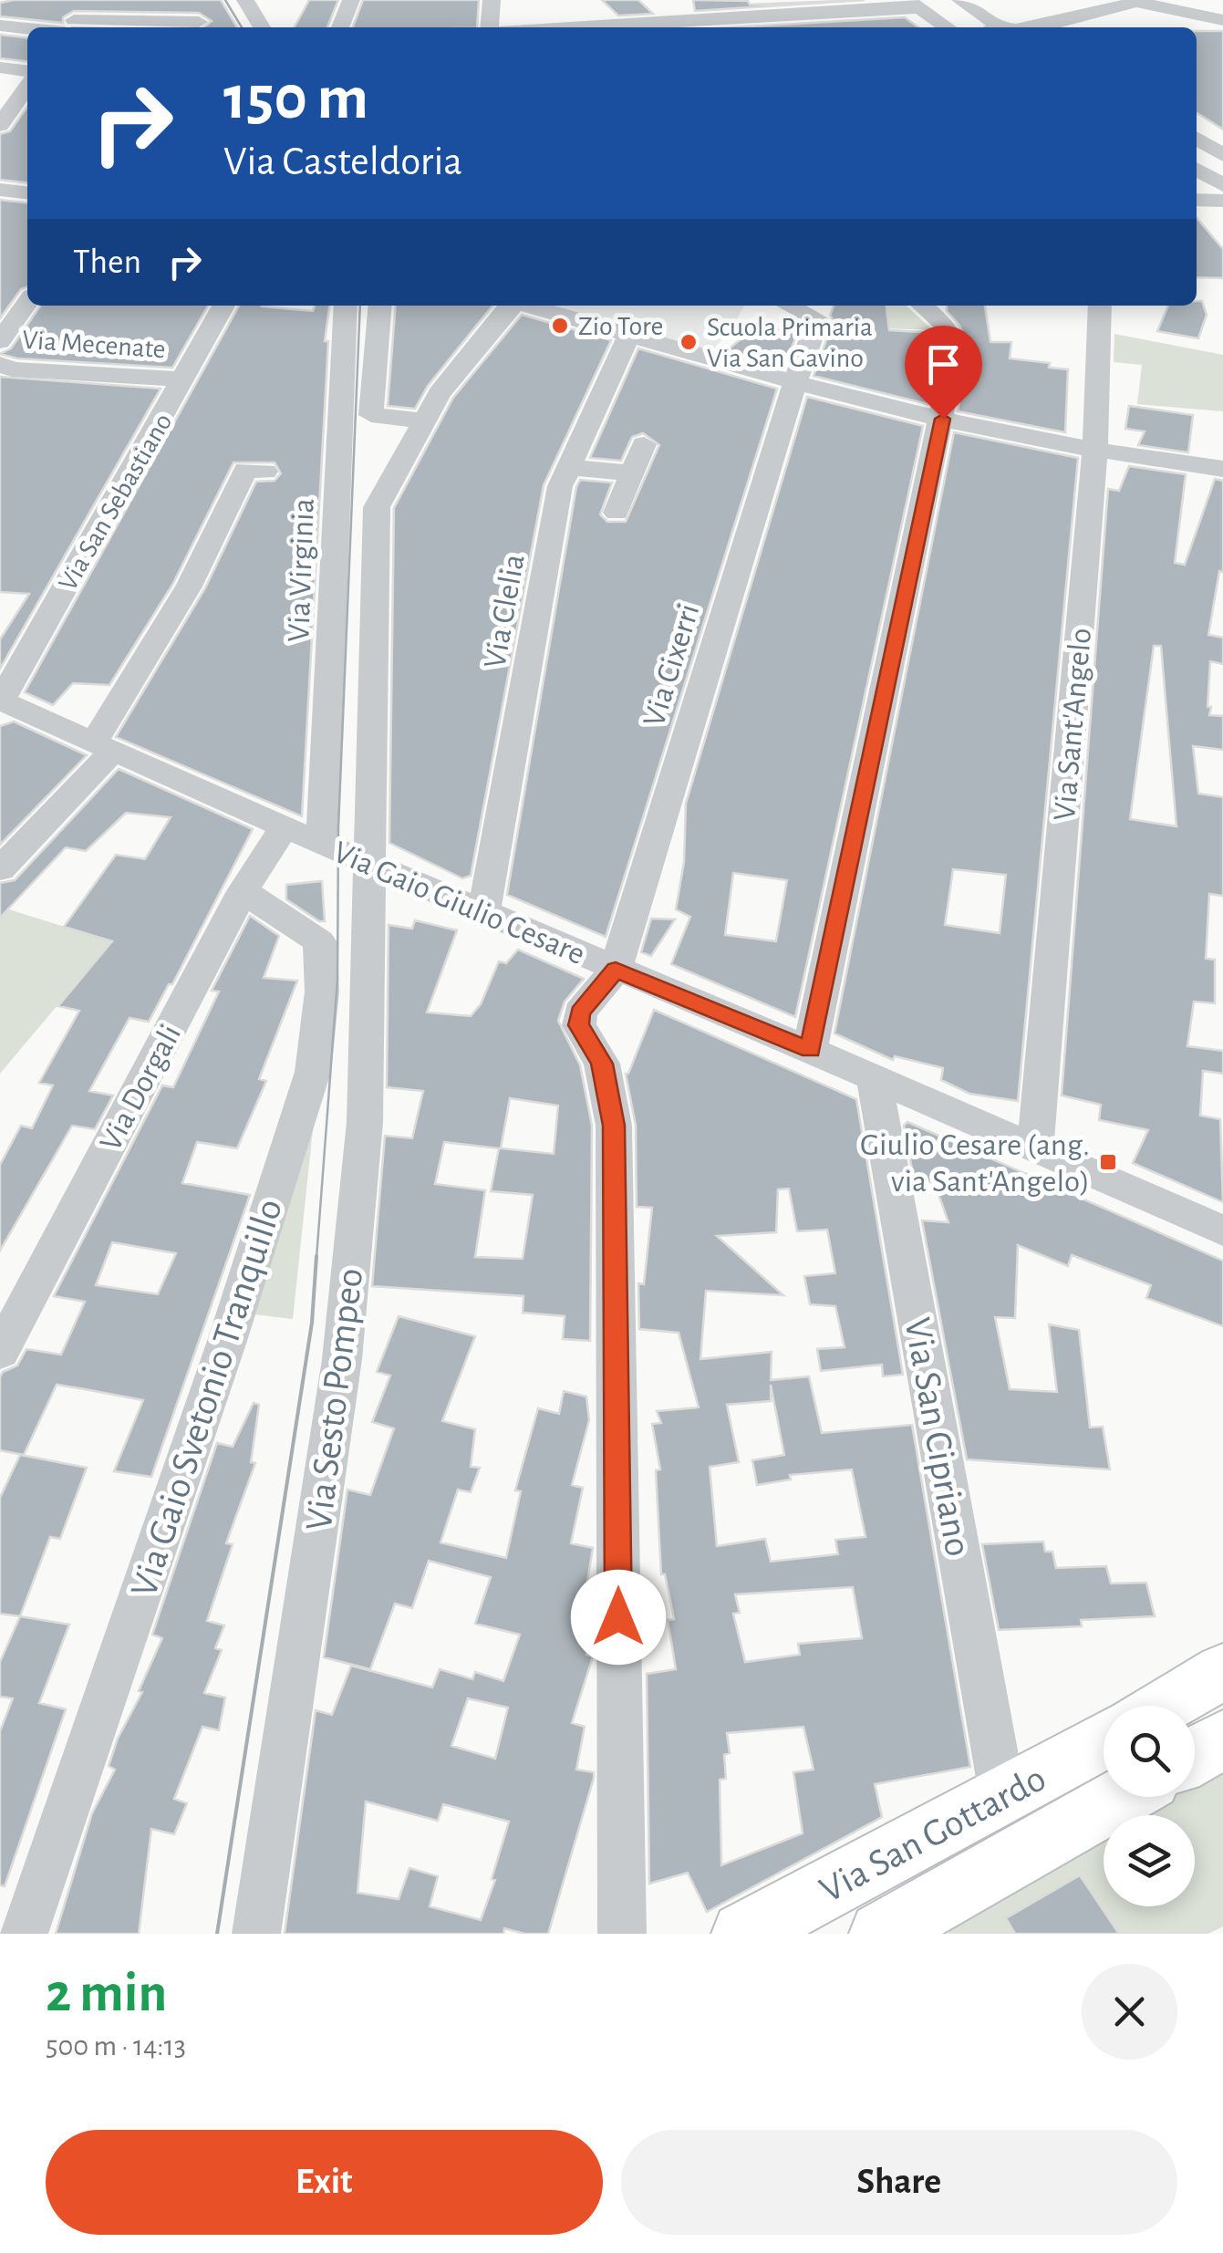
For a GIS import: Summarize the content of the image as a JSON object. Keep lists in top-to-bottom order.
{
  "streets": {
    "main road": ["Via San Gottardo"],
    "street": [
      "Via Mecenate",
      "Via San Sebastiano",
      "Via Virginia",
      "Via Clelia",
      "Via Cixerri",
      "Via Sant'Angelo",
      "Via Gaio Giulio Cesare",
      "Via Dorgali",
      "Via Gaio Svetonio Tranquillo",
      "Via Sesto Pompeo",
      "Via San Cipriano"
    ]
  },
  "crossings": [
    ["Via Mecenate", "Via San Sebastiano"],
    ["Via San Sebastiano", "Via Gaio Giulio Cesare"],
    ["Via Virginia", "Via Gaio Giulio Cesare"],
    ["Via Clelia", "Via Gaio Giulio Cesare"],
    ["Via Cixerri", "Via Gaio Giulio Cesare"],
    ["Via Sant'Angelo", "Via Gaio Giulio Cesare"],
    ["Via Gaio Giulio Cesare", "Via Dorgali"],
    ["Via Gaio Giulio Cesare", "Via Sesto Pompeo"],
    ["Via Gaio Giulio Cesare", "Via San Cipriano"],
    ["Via Dorgali", "Via Gaio Svetonio Tranquillo"],
    ["Via San Cipriano", "Via San Gottardo"]
  ],
  "places": {
    "other": ["Zio Tore", "Scuola Primaria Via San Gavino"],
    "transit": ["Giulio Cesare (ang. via Sant'Angelo)"]
  },
  "page": {
    "turn": ["150 m", "Via Casteldoria"],
    "then": "Then",
    "heading": ["2 min", "500 m · 14:13"],
    "buttons": ["Exit", "Share"]
  }
}
